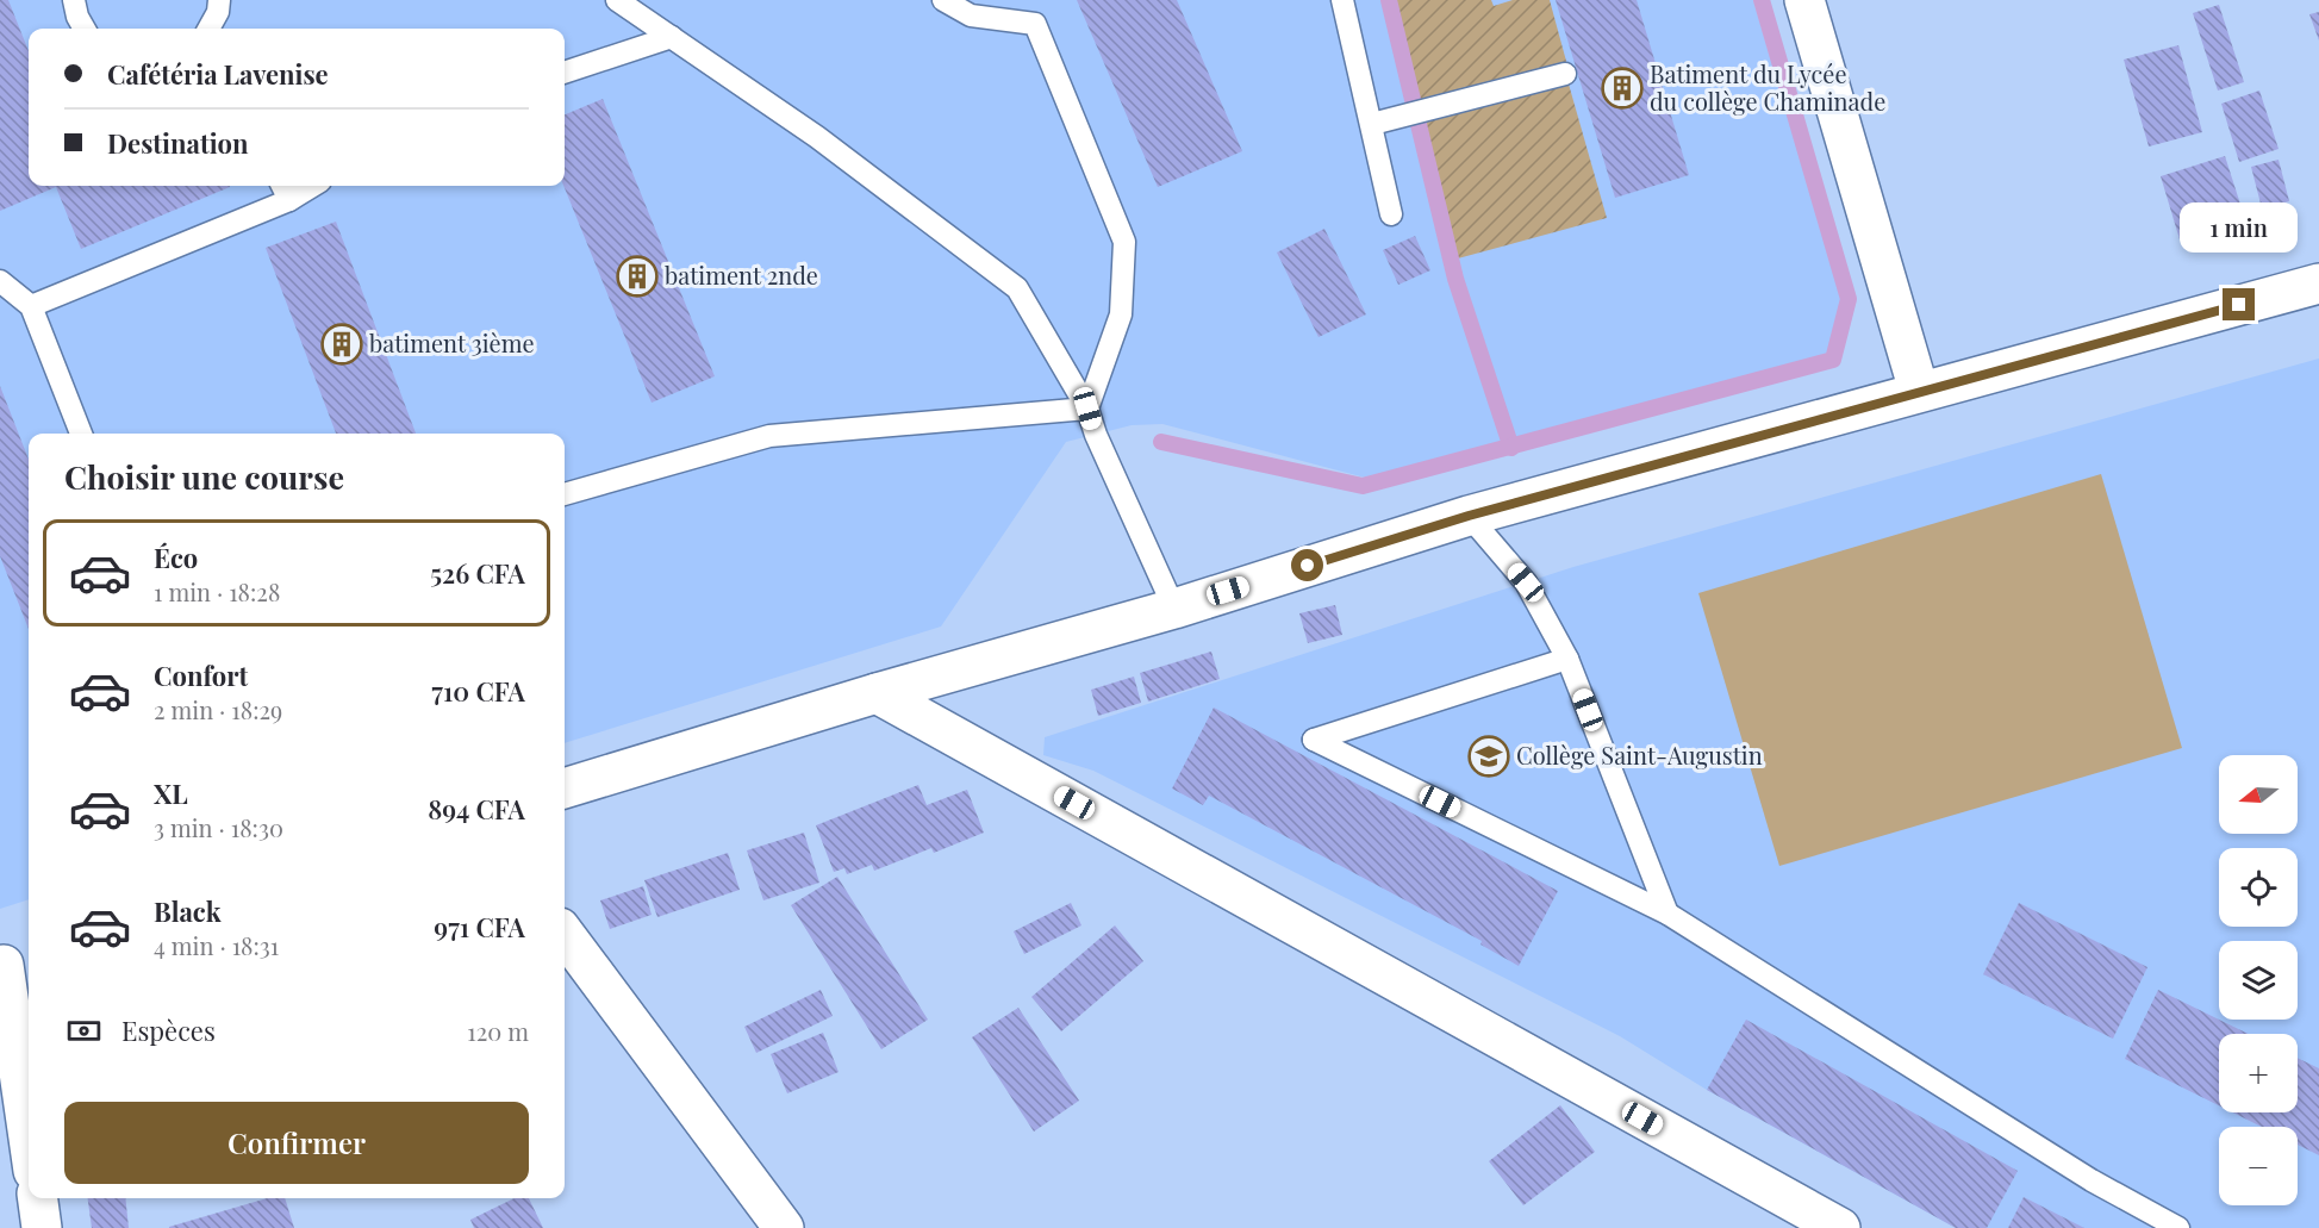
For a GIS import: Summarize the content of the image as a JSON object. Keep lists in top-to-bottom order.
{
  "places": {
    "building": ["Batiment du Lycée du collège Chaminade", "batiment 2nde", "batiment 3ième"],
    "school or university": ["Collège Saint-Augustin"]
  },
  "north": "left",
  "page": {
    "banner": ["Cafétéria Lavenise", "Destination"],
    "bubble": "1 min",
    "heading": "Choisir une course",
    "list": [
      {
        "name": "Éco",
        "note": "1 min · 18:28",
        "value": "526 CFA"
      },
      {
        "name": "Confort",
        "note": "2 min · 18:29",
        "value": "710 CFA"
      },
      {
        "name": "XL",
        "note": "3 min · 18:30",
        "value": "894 CFA"
      },
      {
        "name": "Black",
        "note": "4 min · 18:31",
        "value": "971 CFA"
      }
    ],
    "map_buttons": ["+", "−"],
    "pay": ["Espèces", "120 m"],
    "buttons": "Confirmer"
  }
}
